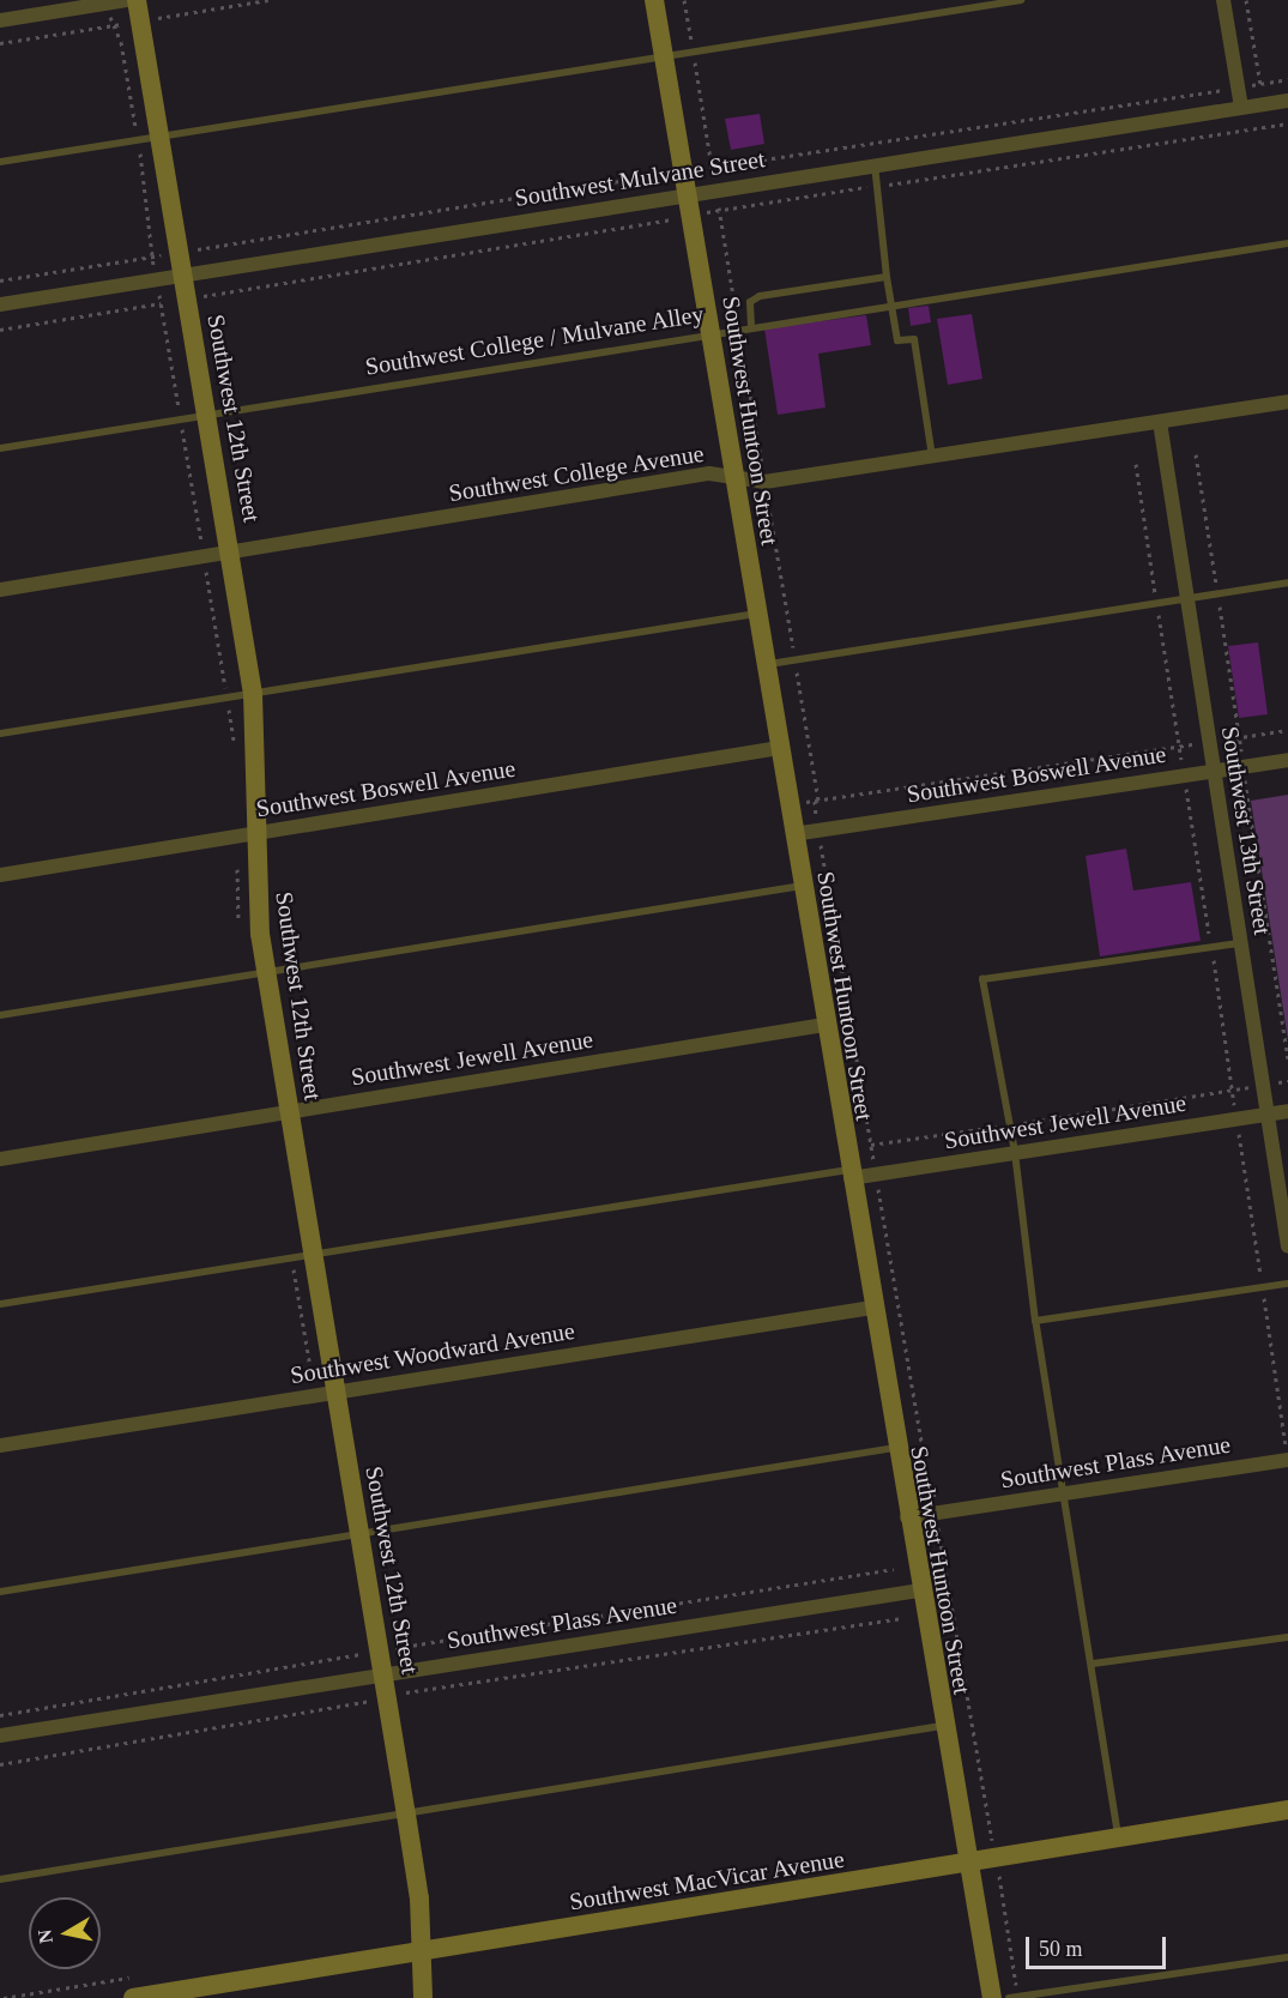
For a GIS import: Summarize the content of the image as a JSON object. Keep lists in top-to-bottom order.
{
  "streets": {
    "main road": ["Southwest 12th Street", "Southwest Huntoon Street", "Southwest MacVicar Avenue"],
    "street": [
      "Southwest Mulvane Street",
      "Southwest College Avenue",
      "Southwest Boswell Avenue",
      "Southwest 13th Street",
      "Southwest Jewell Avenue",
      "Southwest Woodward Avenue",
      "Southwest Plass Avenue"
    ],
    "lane": ["Southwest College / Mulvane Alley"]
  },
  "crossings": [
    ["Southwest Mulvane Street", "Southwest 12th Street"],
    ["Southwest Mulvane Street", "Southwest Huntoon Street"],
    ["Southwest College / Mulvane Alley", "Southwest 12th Street"],
    ["Southwest College / Mulvane Alley", "Southwest Huntoon Street"],
    ["Southwest 12th Street", "Southwest College Avenue"],
    ["Southwest 12th Street", "Southwest Boswell Avenue"],
    ["Southwest 12th Street", "Southwest Jewell Avenue"],
    ["Southwest 12th Street", "Southwest Woodward Avenue"],
    ["Southwest 12th Street", "Southwest Plass Avenue"],
    ["Southwest 12th Street", "Southwest MacVicar Avenue"],
    ["Southwest Huntoon Street", "Southwest College Avenue"],
    ["Southwest Huntoon Street", "Southwest Boswell Avenue"],
    ["Southwest Huntoon Street", "Southwest Jewell Avenue"],
    ["Southwest Huntoon Street", "Southwest Woodward Avenue"],
    ["Southwest Huntoon Street", "Southwest Plass Avenue"],
    ["Southwest Huntoon Street", "Southwest MacVicar Avenue"],
    ["Southwest College Avenue", "Southwest 13th Street"],
    ["Southwest Boswell Avenue", "Southwest 13th Street"],
    ["Southwest 13th Street", "Southwest Jewell Avenue"]
  ],
  "scale_bar": "50 m",
  "north": "left"
}
